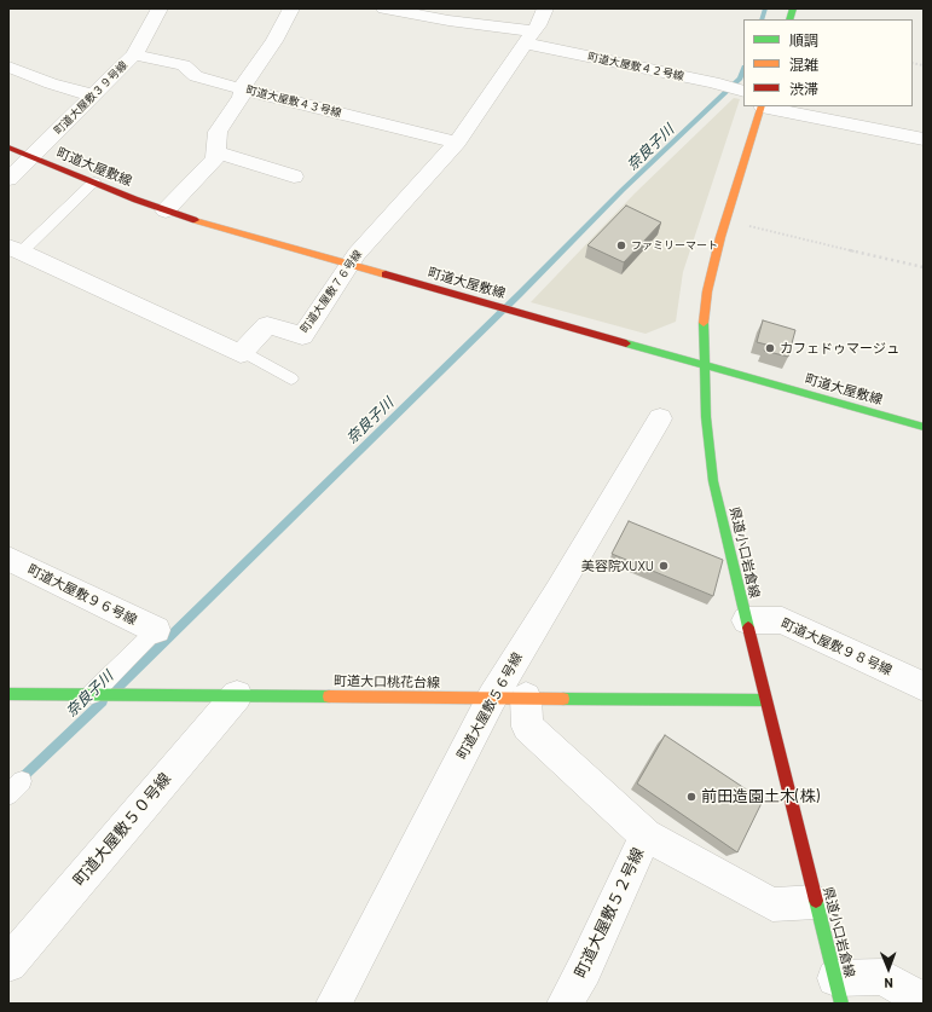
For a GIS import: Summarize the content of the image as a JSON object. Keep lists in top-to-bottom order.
{
  "streets": {
    "street": [
      "町道大屋敷４２号線",
      "町道大屋敷３９号線",
      "町道大屋敷４３号線",
      "町道大屋敷線",
      "町道大屋敷７６号線",
      "県道小口岩倉線",
      "町道大屋敷９６号線",
      "町道大屋敷９８号線",
      "町道大口桃花台線",
      "町道大屋敷５６号線",
      "町道大屋敷５０号線",
      "町道大屋敷５２号線"
    ]
  },
  "crossings": [
    ["町道大屋敷４２号線", "町道大屋敷７６号線"],
    ["町道大屋敷３９号線", "町道大屋敷４３号線"],
    ["町道大屋敷３９号線", "町道大屋敷線"],
    ["町道大屋敷４３号線", "町道大屋敷７６号線"],
    ["町道大屋敷線", "町道大屋敷７６号線"],
    ["町道大屋敷線", "県道小口岩倉線"],
    ["県道小口岩倉線", "町道大屋敷９８号線"],
    ["県道小口岩倉線", "町道大口桃花台線"],
    ["町道大口桃花台線", "町道大屋敷５６号線"],
    ["町道大口桃花台線", "町道大屋敷５０号線"],
    ["町道大口桃花台線", "町道大屋敷５２号線"]
  ],
  "water": ["奈良子川"],
  "places": [
    "ファミリーマート",
    "カフェドゥマージュ",
    "美容院XUXU",
    "前田造園土木(株)"
  ],
  "legend": ["順調", "混雑", "渋滞"],
  "north": "bottom"
}
